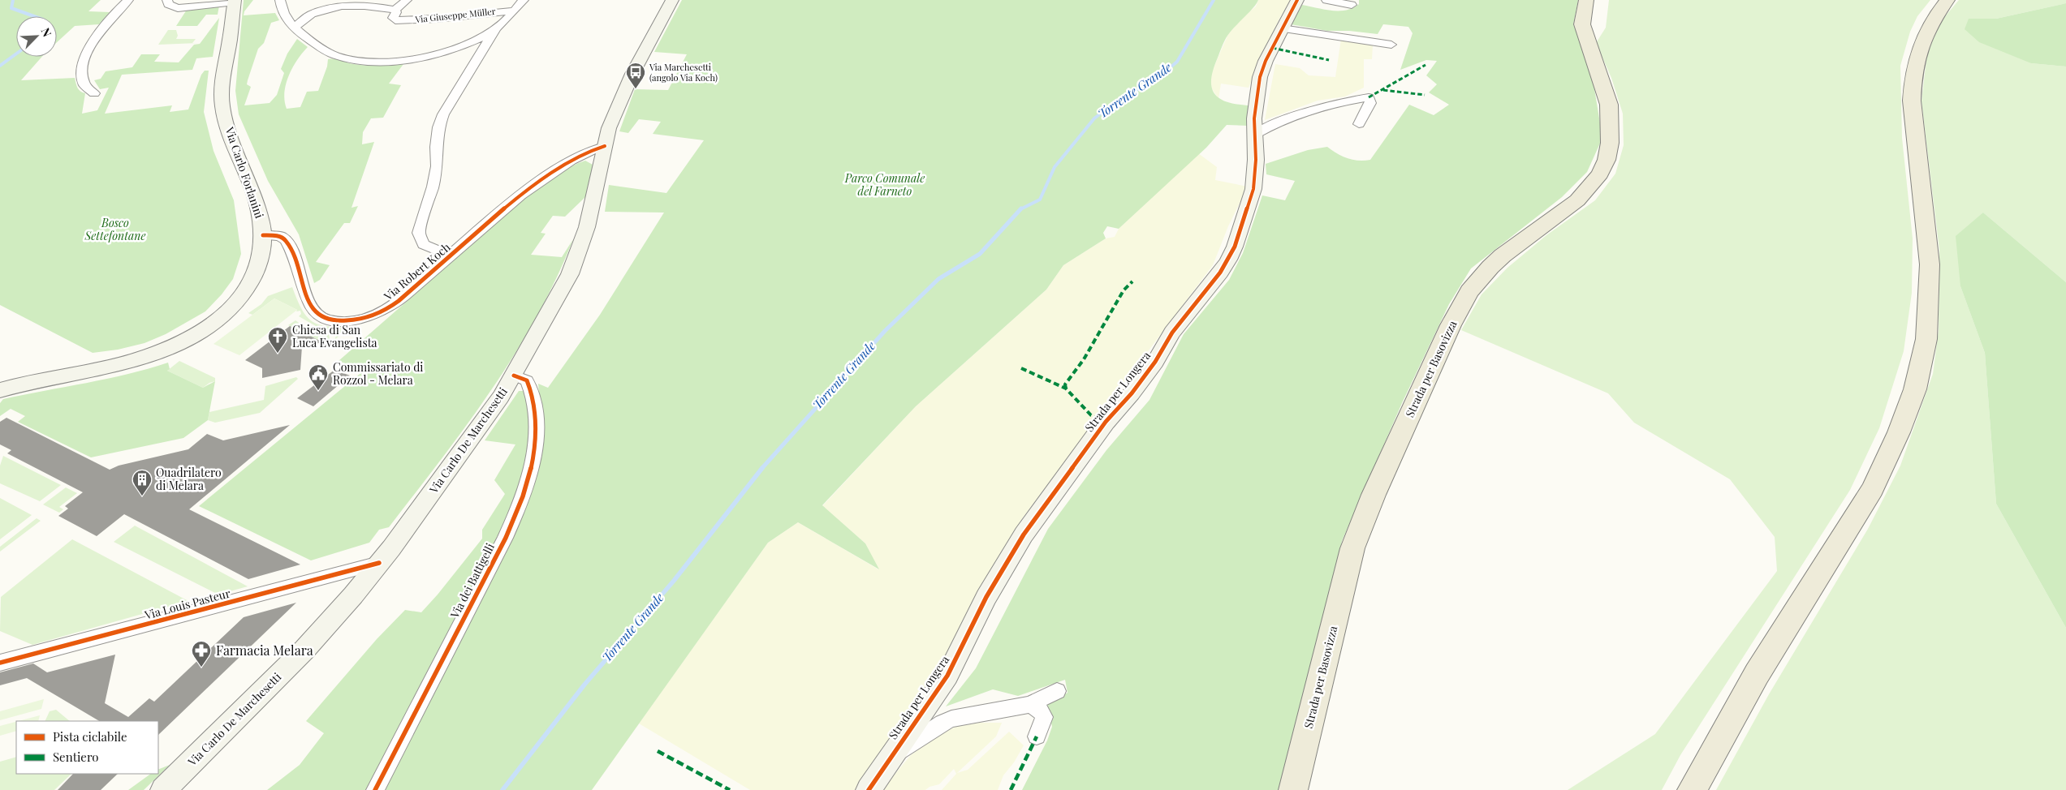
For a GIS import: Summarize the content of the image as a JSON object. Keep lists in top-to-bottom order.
{
  "streets": {
    "main road": [
      "Via Carlo Forlanini",
      "Strada per Basovizza",
      "Strada per Longera",
      "Via Carlo De Marchesetti"
    ],
    "street": [
      "Via Giuseppe Müller",
      "Via Robert Koch",
      "Via dei Battigelli",
      "Via Louis Pasteur"
    ]
  },
  "crossings": [
    ["Via Carlo Forlanini", "Via Robert Koch"],
    ["Via Robert Koch", "Via Carlo De Marchesetti"],
    ["Via Carlo De Marchesetti", "Via dei Battigelli"],
    ["Via Carlo De Marchesetti", "Via Louis Pasteur"]
  ],
  "water": ["Torrente Grande"],
  "parks": ["Parco Comunale del Farneto", "Bosco Settefontane"],
  "places": {
    "bus stop": ["Via Marchesetti (angolo Via Koch)"],
    "church": ["Chiesa di San Luca Evangelista"],
    "public building": ["Commissariato di Rozzol - Melara"],
    "building": ["Quadrilatero di Melara"],
    "pharmacy": ["Farmacia Melara"]
  },
  "legend": ["Pista ciclabile", "Sentiero"],
  "north": "top right"
}
